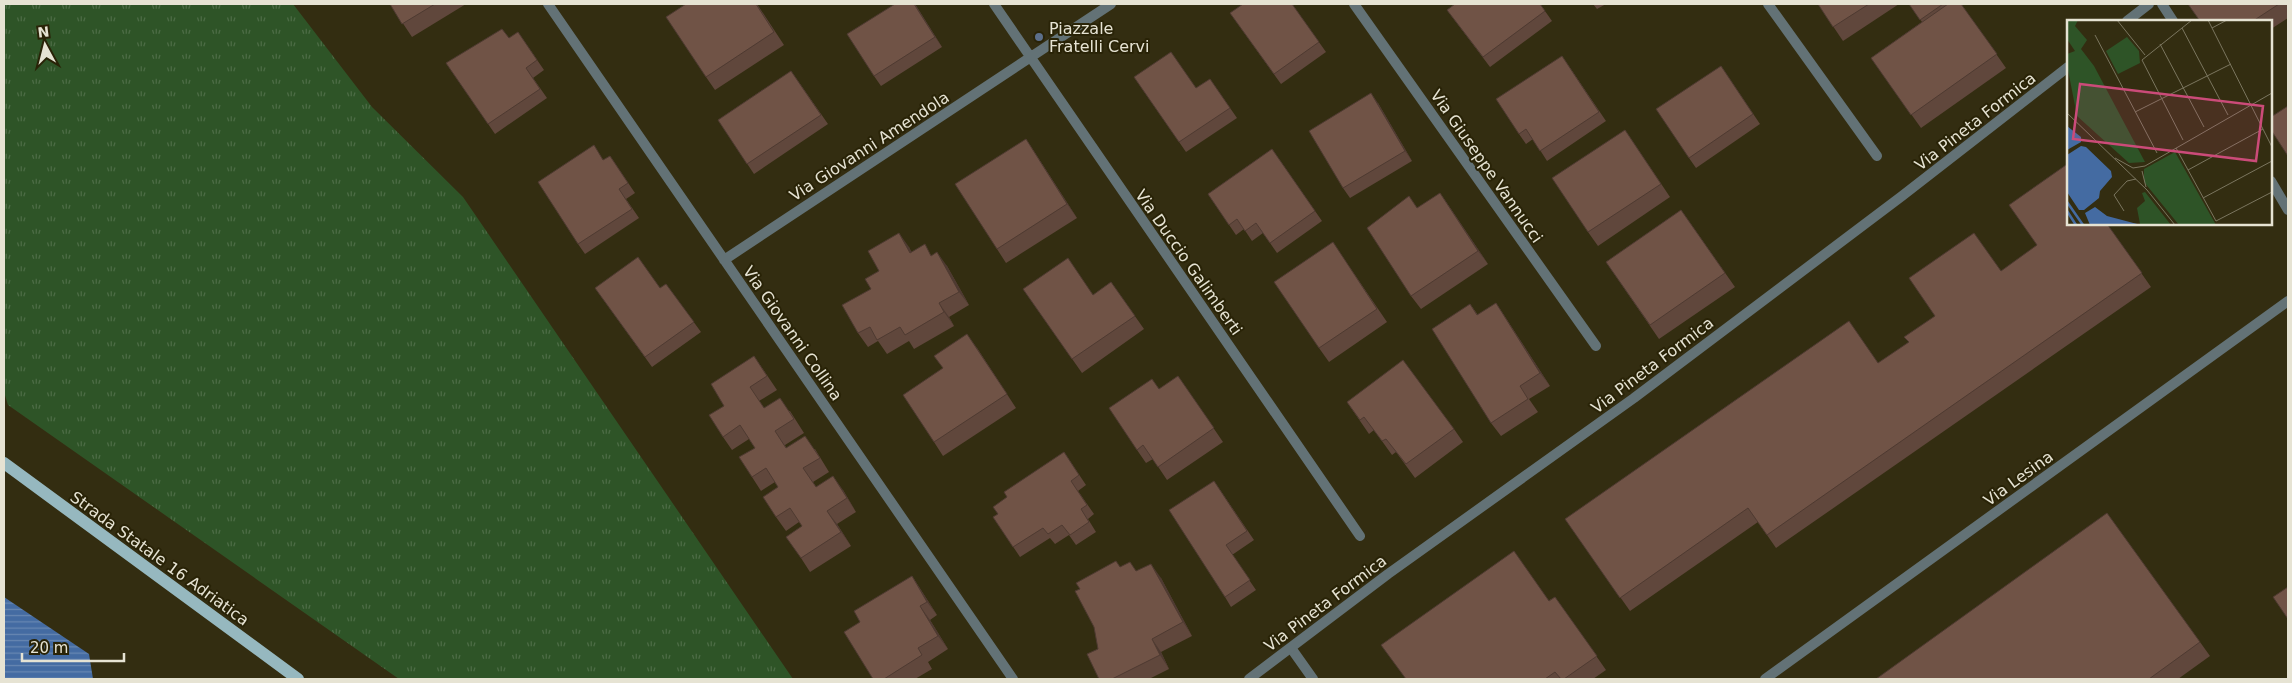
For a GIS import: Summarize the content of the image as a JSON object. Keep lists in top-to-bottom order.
{
  "streets": {
    "main road": ["Strada Statale 16 Adriatica"],
    "street": [
      "Via Pineta Formica",
      "Via Giovanni Amendola",
      "Via Giuseppe Vannucci",
      "Via Duccio Galimberti",
      "Via Giovanni Collina",
      "Via Lesina"
    ]
  },
  "crossings": [
    ["Via Giovanni Amendola", "Via Duccio Galimberti"],
    ["Via Giovanni Amendola", "Via Giovanni Collina"]
  ],
  "places": ["Piazzale Fratelli Cervi"],
  "scale_bar": "20 m",
  "north": "top"
}
